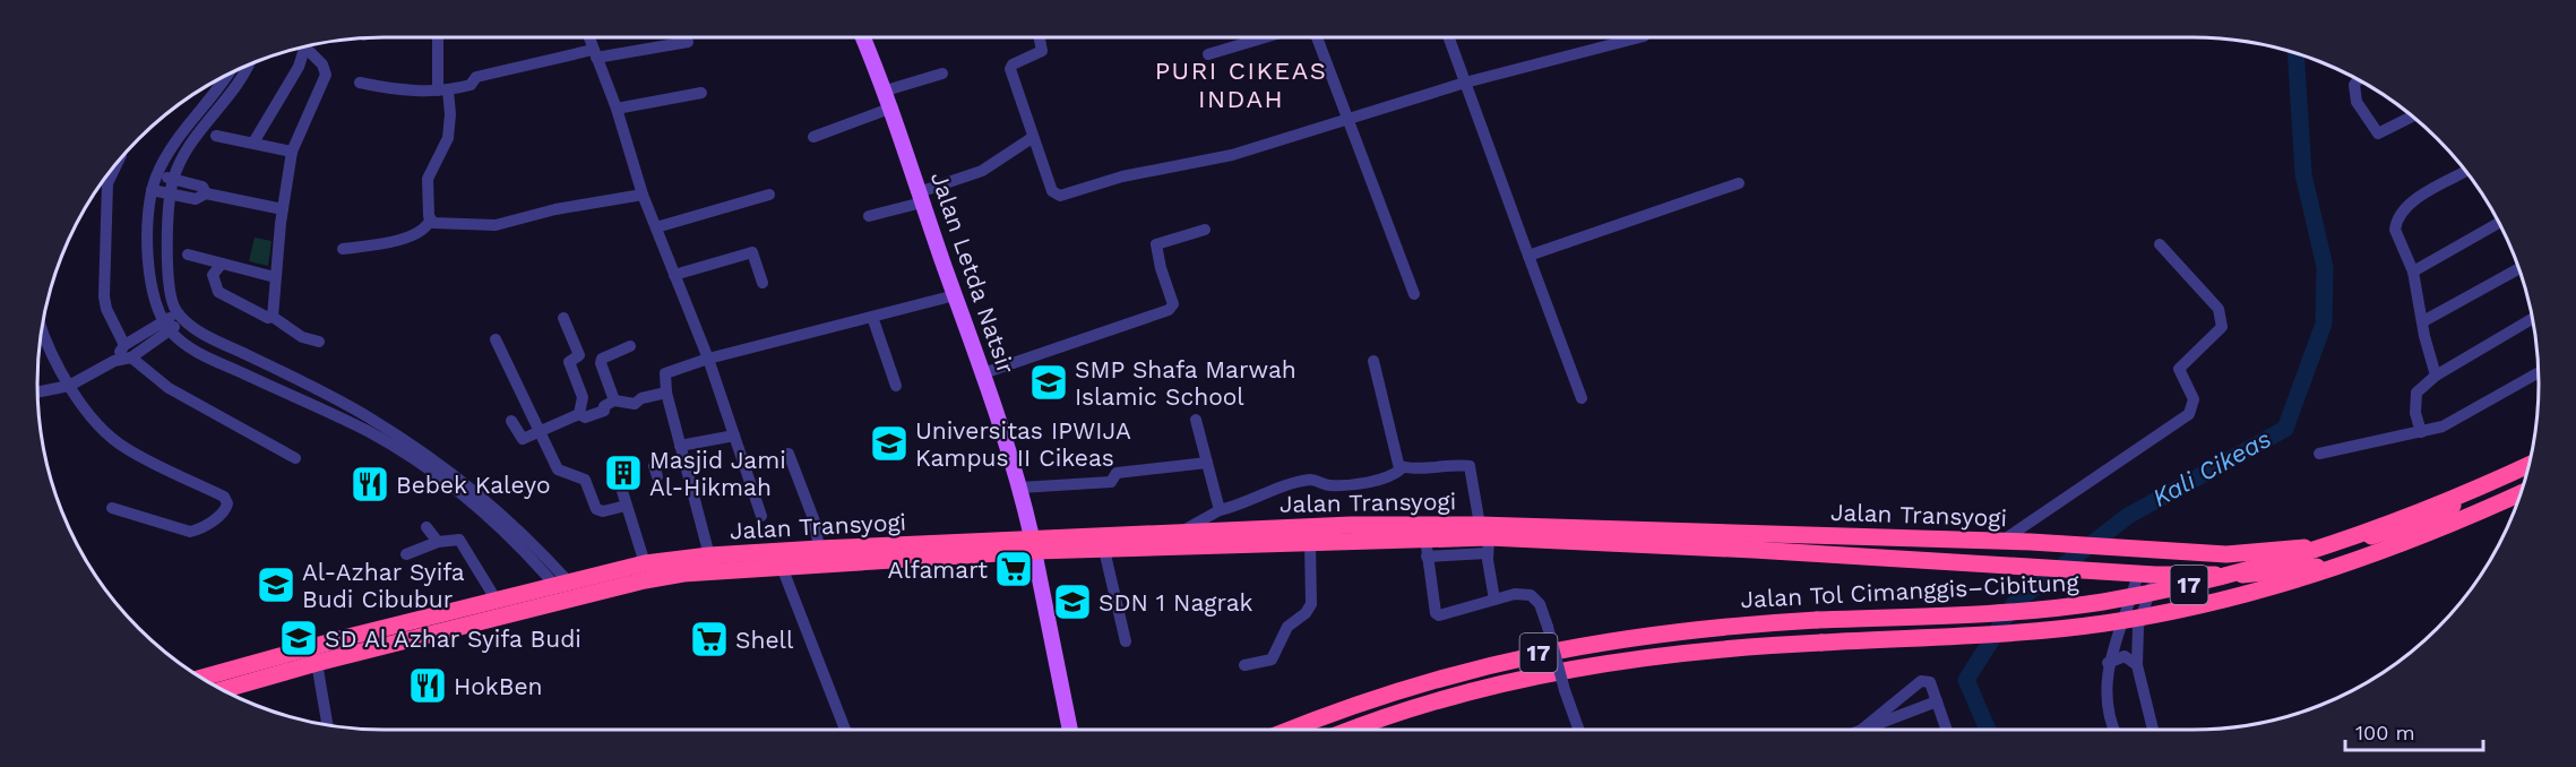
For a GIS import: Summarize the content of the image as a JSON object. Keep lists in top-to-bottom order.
{
  "streets": {
    "highway": ["Jalan Transyogi", "17", "Jalan Tol Cimanggis–Cibitung"],
    "main road": ["Jalan Letda Natsir"]
  },
  "crossings": [
    ["Jalan Letda Natsir", "Jalan Transyogi"]
  ],
  "districts": ["PURI CIKEAS INDAH"],
  "water": ["Kali Cikeas"],
  "places": {
    "school or university": [
      "SMP Shafa Marwah Islamic School",
      "Universitas IPWIJA Kampus II Cikeas",
      "Al-Azhar Syifa Budi Cibubur",
      "SDN 1 Nagrak",
      "SD Al Azhar Syifa Budi"
    ],
    "building": ["Masjid Jami Al-Hikmah"],
    "restaurant": ["Bebek Kaleyo", "HokBen"],
    "supermarket": ["Alfamart", "Shell"]
  },
  "scale_bar": "100 m"
}
